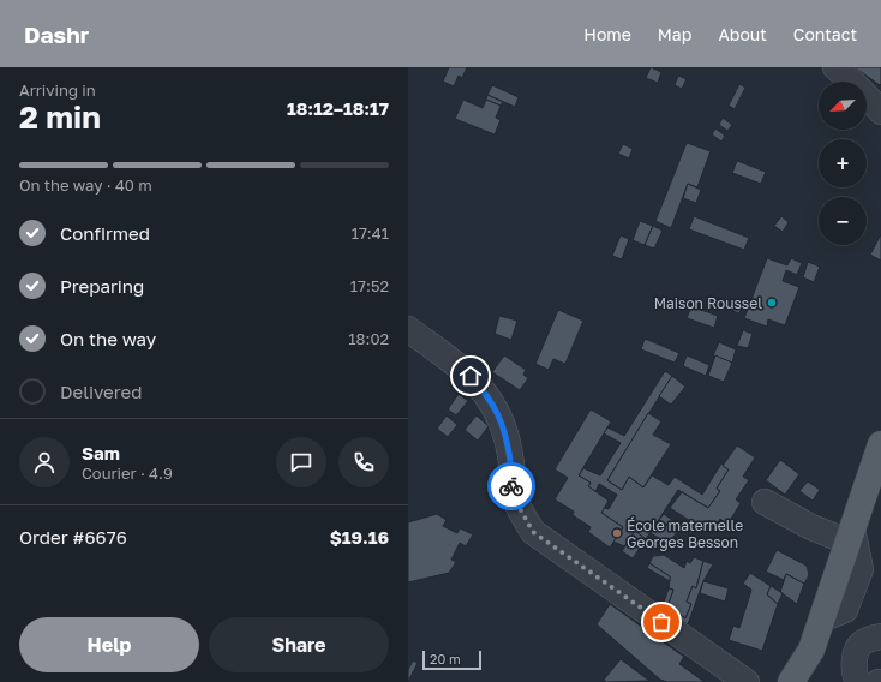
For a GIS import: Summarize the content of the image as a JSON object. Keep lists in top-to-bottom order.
{
  "places": ["Maison Roussel", "École maternelle Georges Besson"],
  "scale_bar": "20 m",
  "north": "bottom left",
  "page": {
    "header": "Dashr",
    "nav": [
      "Home",
      "Map",
      "About",
      "Contact"
    ],
    "heading": ["2 min", "Arriving in", "18:12–18:17"],
    "panel": [
      "Sam",
      "Courier · 4.9",
      "Order #6676",
      "$19.16"
    ],
    "map_buttons": ["+", "−"],
    "bar": "On the way · 40 m",
    "list": [
      ["Confirmed", "17:41"],
      ["Preparing", "17:52"],
      ["On the way", "18:02"],
      "Delivered"
    ],
    "buttons": ["Help", "Share"],
    "scale": "20 m"
  }
}
